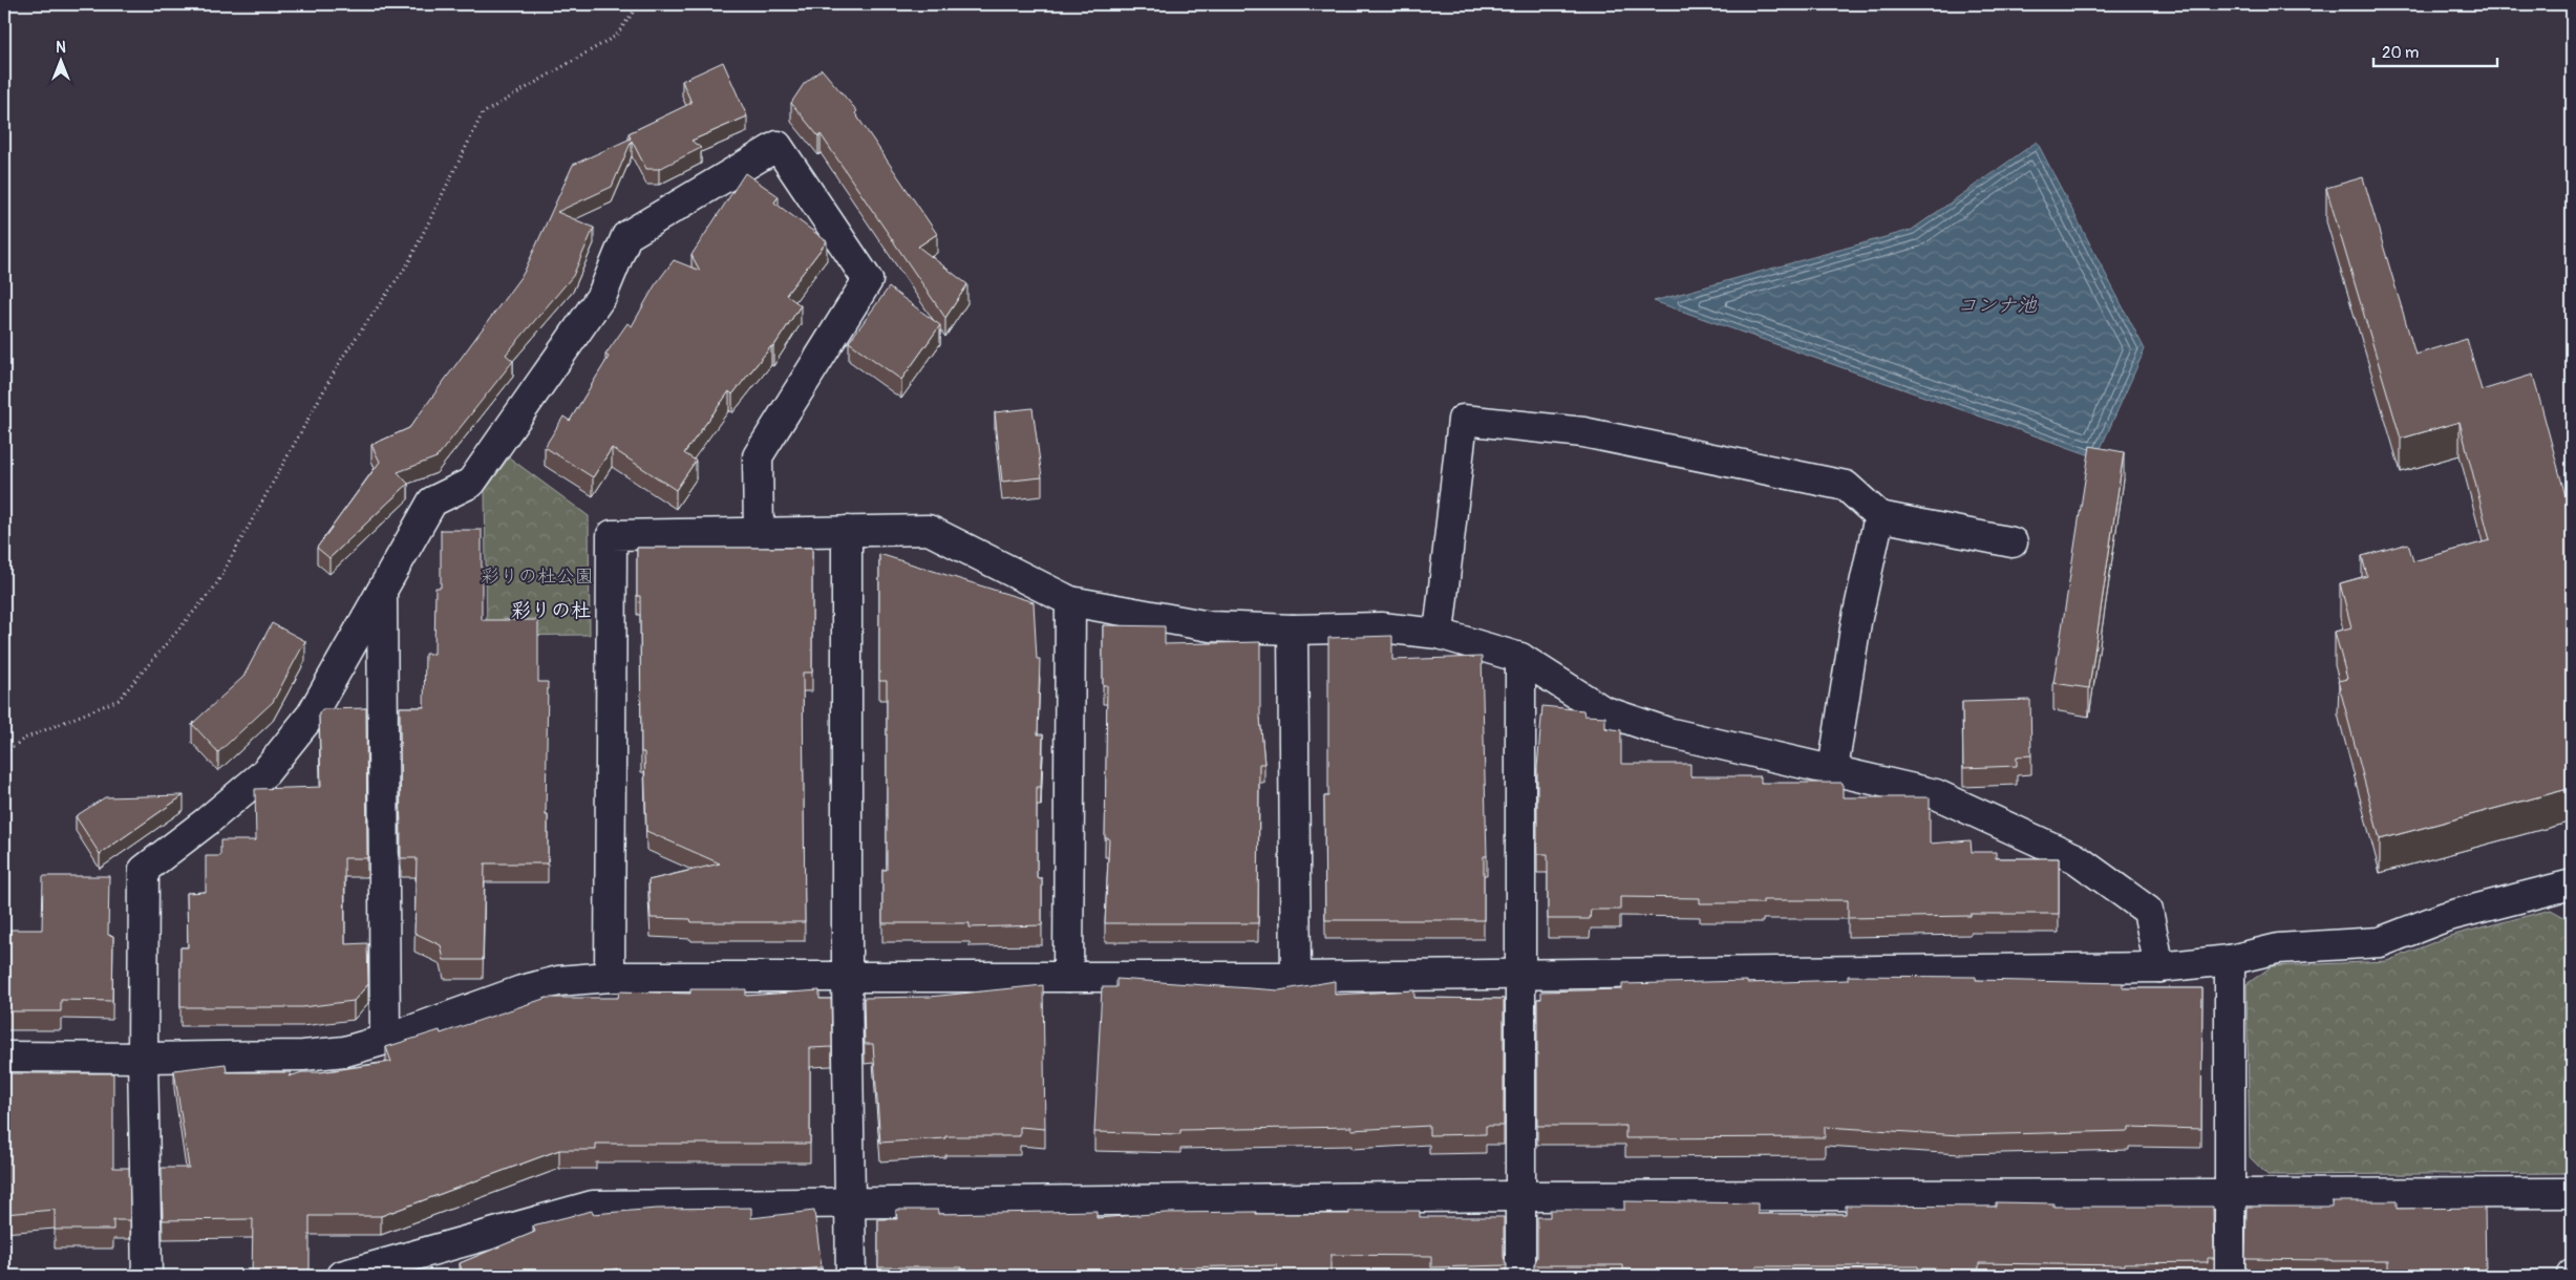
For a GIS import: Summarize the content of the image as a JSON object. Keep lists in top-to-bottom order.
{
  "districts": ["彩りの杜"],
  "water": ["コンナ池"],
  "parks": ["彩りの杜公園"],
  "scale_bar": "20 m",
  "north": "top"
}
